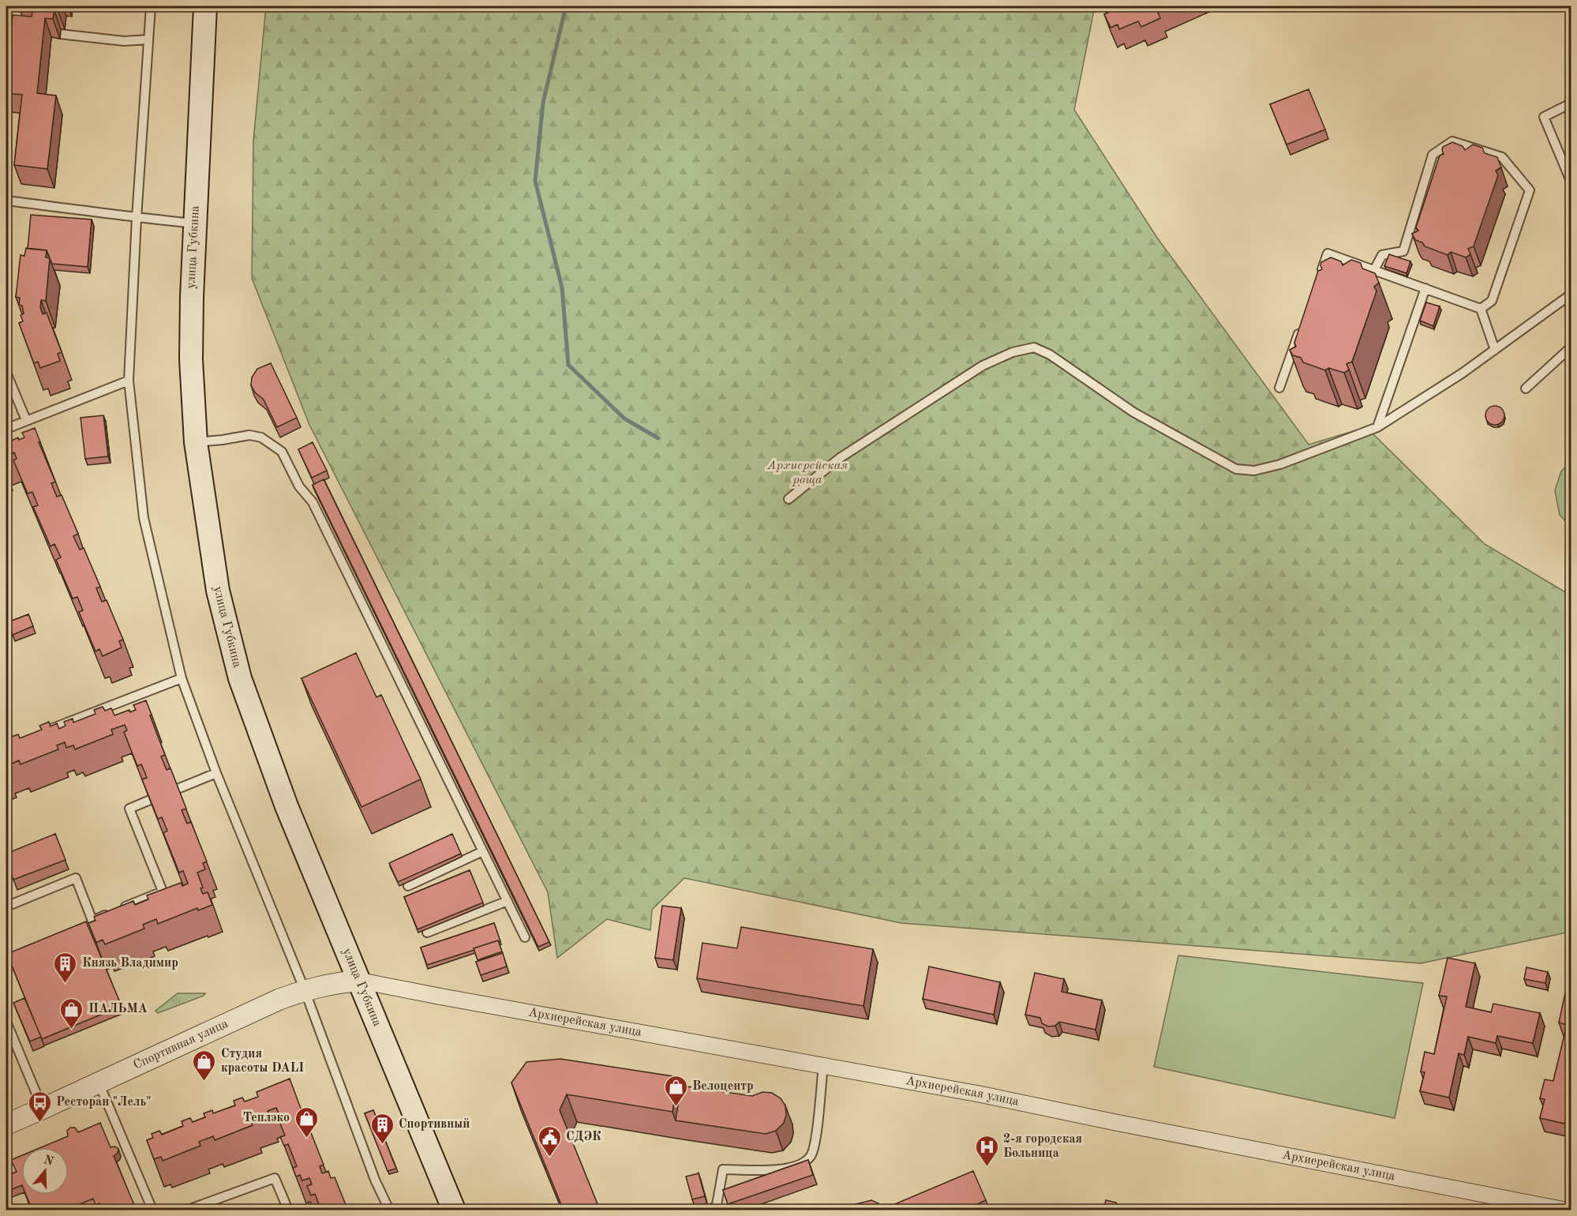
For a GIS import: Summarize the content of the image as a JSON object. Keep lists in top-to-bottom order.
{
  "streets": {
    "main road": ["улица Губкина"],
    "street": ["Архиерейская улица", "Спортивная улица"]
  },
  "crossings": [
    ["улица Губкина", "Архиерейская улица"],
    ["улица Губкина", "Спортивная улица"],
    ["Архиерейская улица", "Спортивная улица"]
  ],
  "parks": ["Архиерейская роща"],
  "places": {
    "building": ["Князь Владимир", "Спортивный"],
    "shop": [
      "ПАЛЬМА",
      "Студия красоты DALI",
      "Велоцентр",
      "Теплэко"
    ],
    "bus stop": ["Ресторан \"Лель\""],
    "public building": ["СДЭК"],
    "hospital": ["2-я городская Больница"]
  },
  "north": "top"
}
